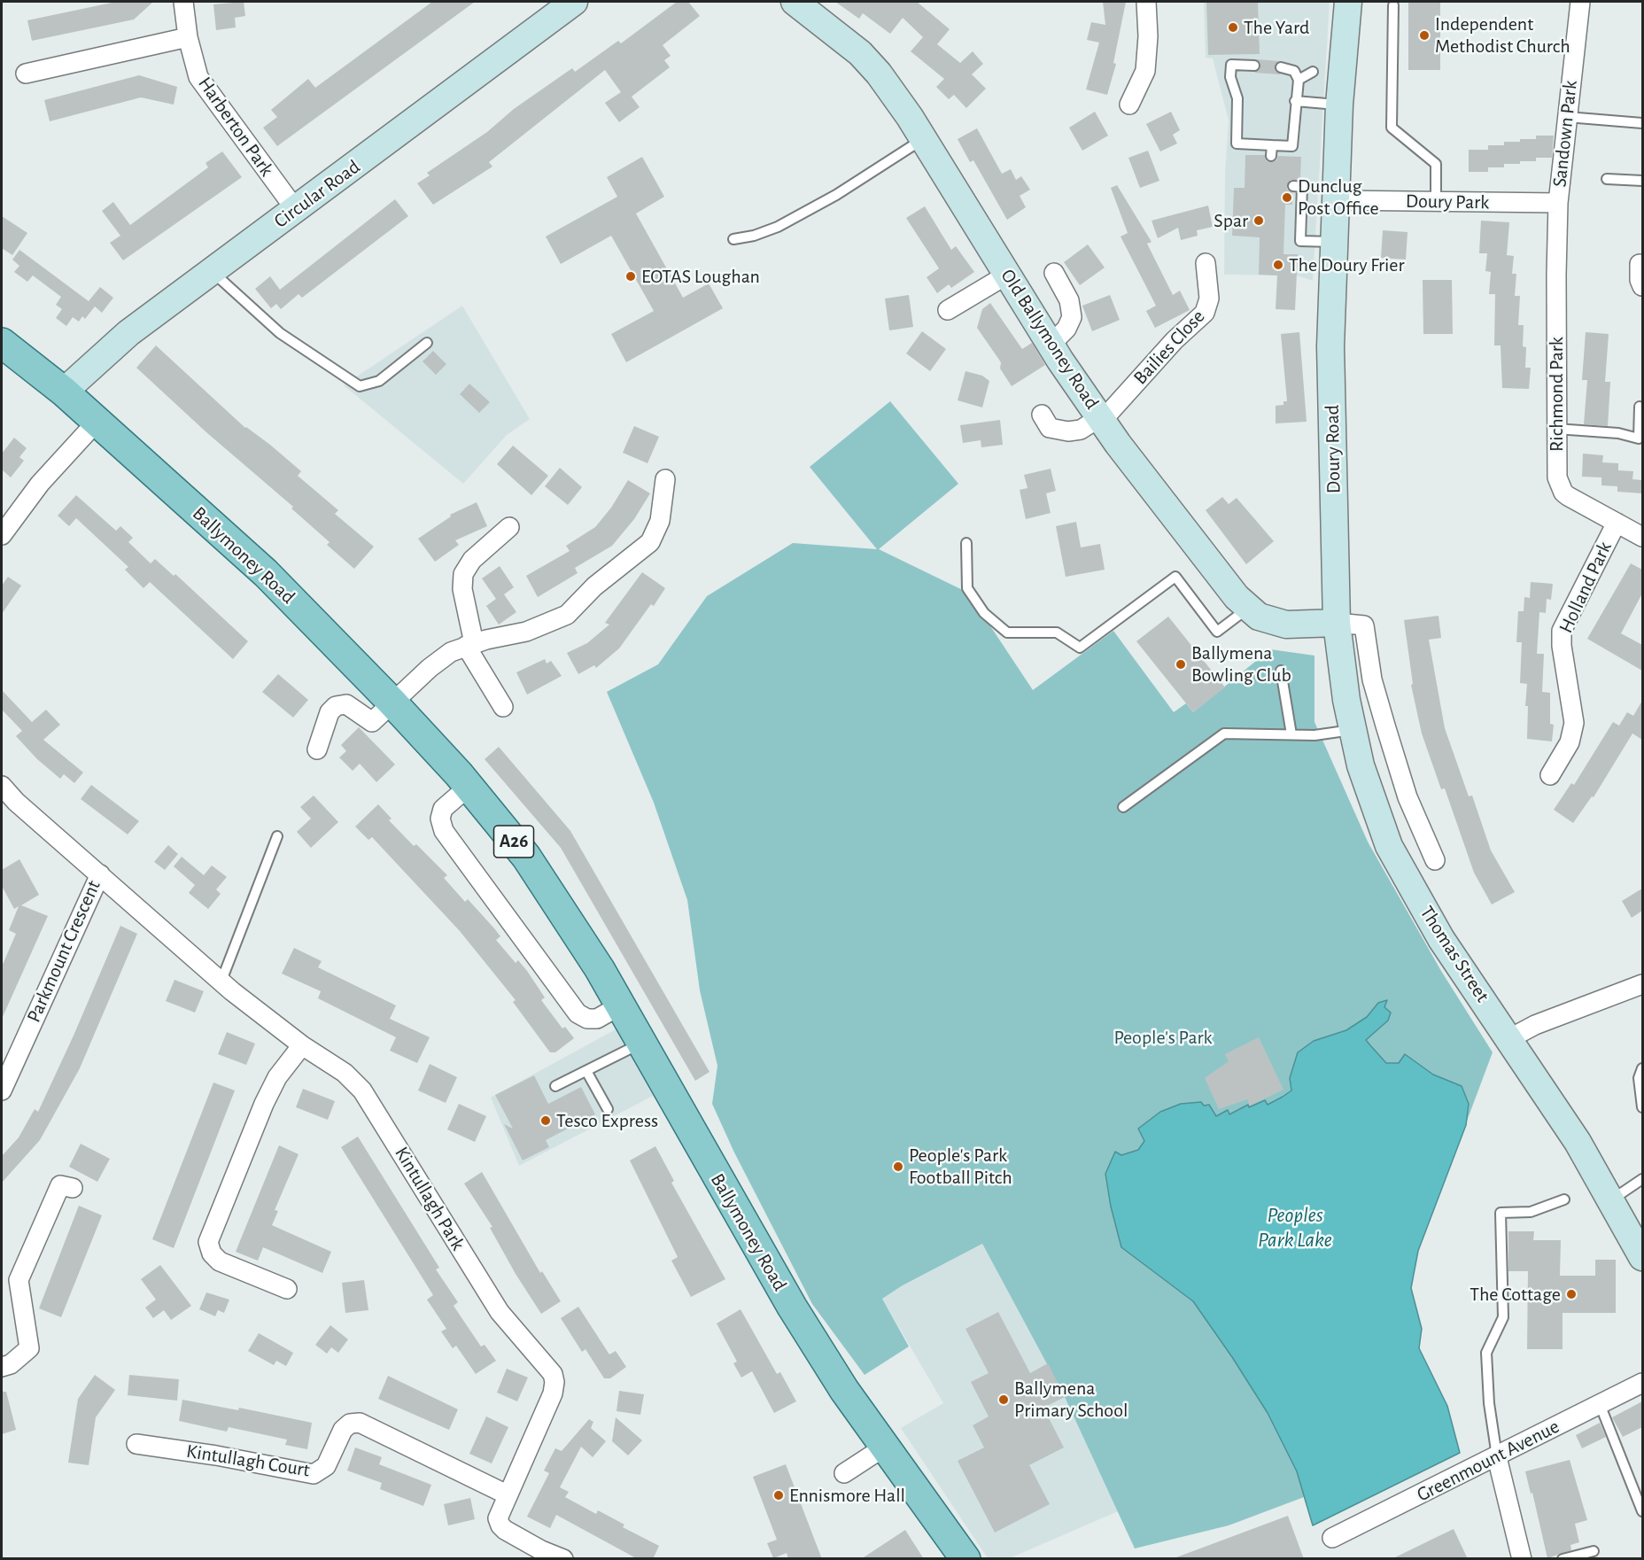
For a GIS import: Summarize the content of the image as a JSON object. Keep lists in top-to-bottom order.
{
  "streets": {
    "main road": ["Ballymoney Road", "A26"],
    "street": [
      "Harberton Park",
      "Sandown Park",
      "Circular Road",
      "Doury Park",
      "Old Ballymoney Road",
      "Bailies Close",
      "Richmond Park",
      "Doury Road",
      "Holland Park",
      "Parkmount Crescent",
      "Thomas Street",
      "Kintullagh Park",
      "Kintullagh Court",
      "Greenmount Avenue"
    ]
  },
  "crossings": [
    ["Harberton Park", "Circular Road"],
    ["Sandown Park", "Doury Park"],
    ["Sandown Park", "Richmond Park"],
    ["Circular Road", "Ballymoney Road"],
    ["Doury Park", "Richmond Park"],
    ["Doury Park", "Doury Road"],
    ["Old Ballymoney Road", "Bailies Close"],
    ["Old Ballymoney Road", "Doury Road"],
    ["Old Ballymoney Road", "Thomas Street"],
    ["Richmond Park", "Holland Park"],
    ["Doury Road", "Thomas Street"],
    ["Ballymoney Road", "A26"],
    ["Parkmount Crescent", "Kintullagh Park"],
    ["Kintullagh Park", "Kintullagh Court"]
  ],
  "water": ["Peoples Park Lake"],
  "parks": ["People's Park"],
  "places": [
    "The Yard",
    "Independent Methodist Church",
    "Dunclug Post Office",
    "Spar",
    "The Doury Frier",
    "EOTAS Loughan",
    "Ballymena Bowling Club",
    "Tesco Express",
    "People's Park Football Pitch",
    "The Cottage",
    "Ballymena Primary School",
    "Ennismore Hall"
  ]
}
